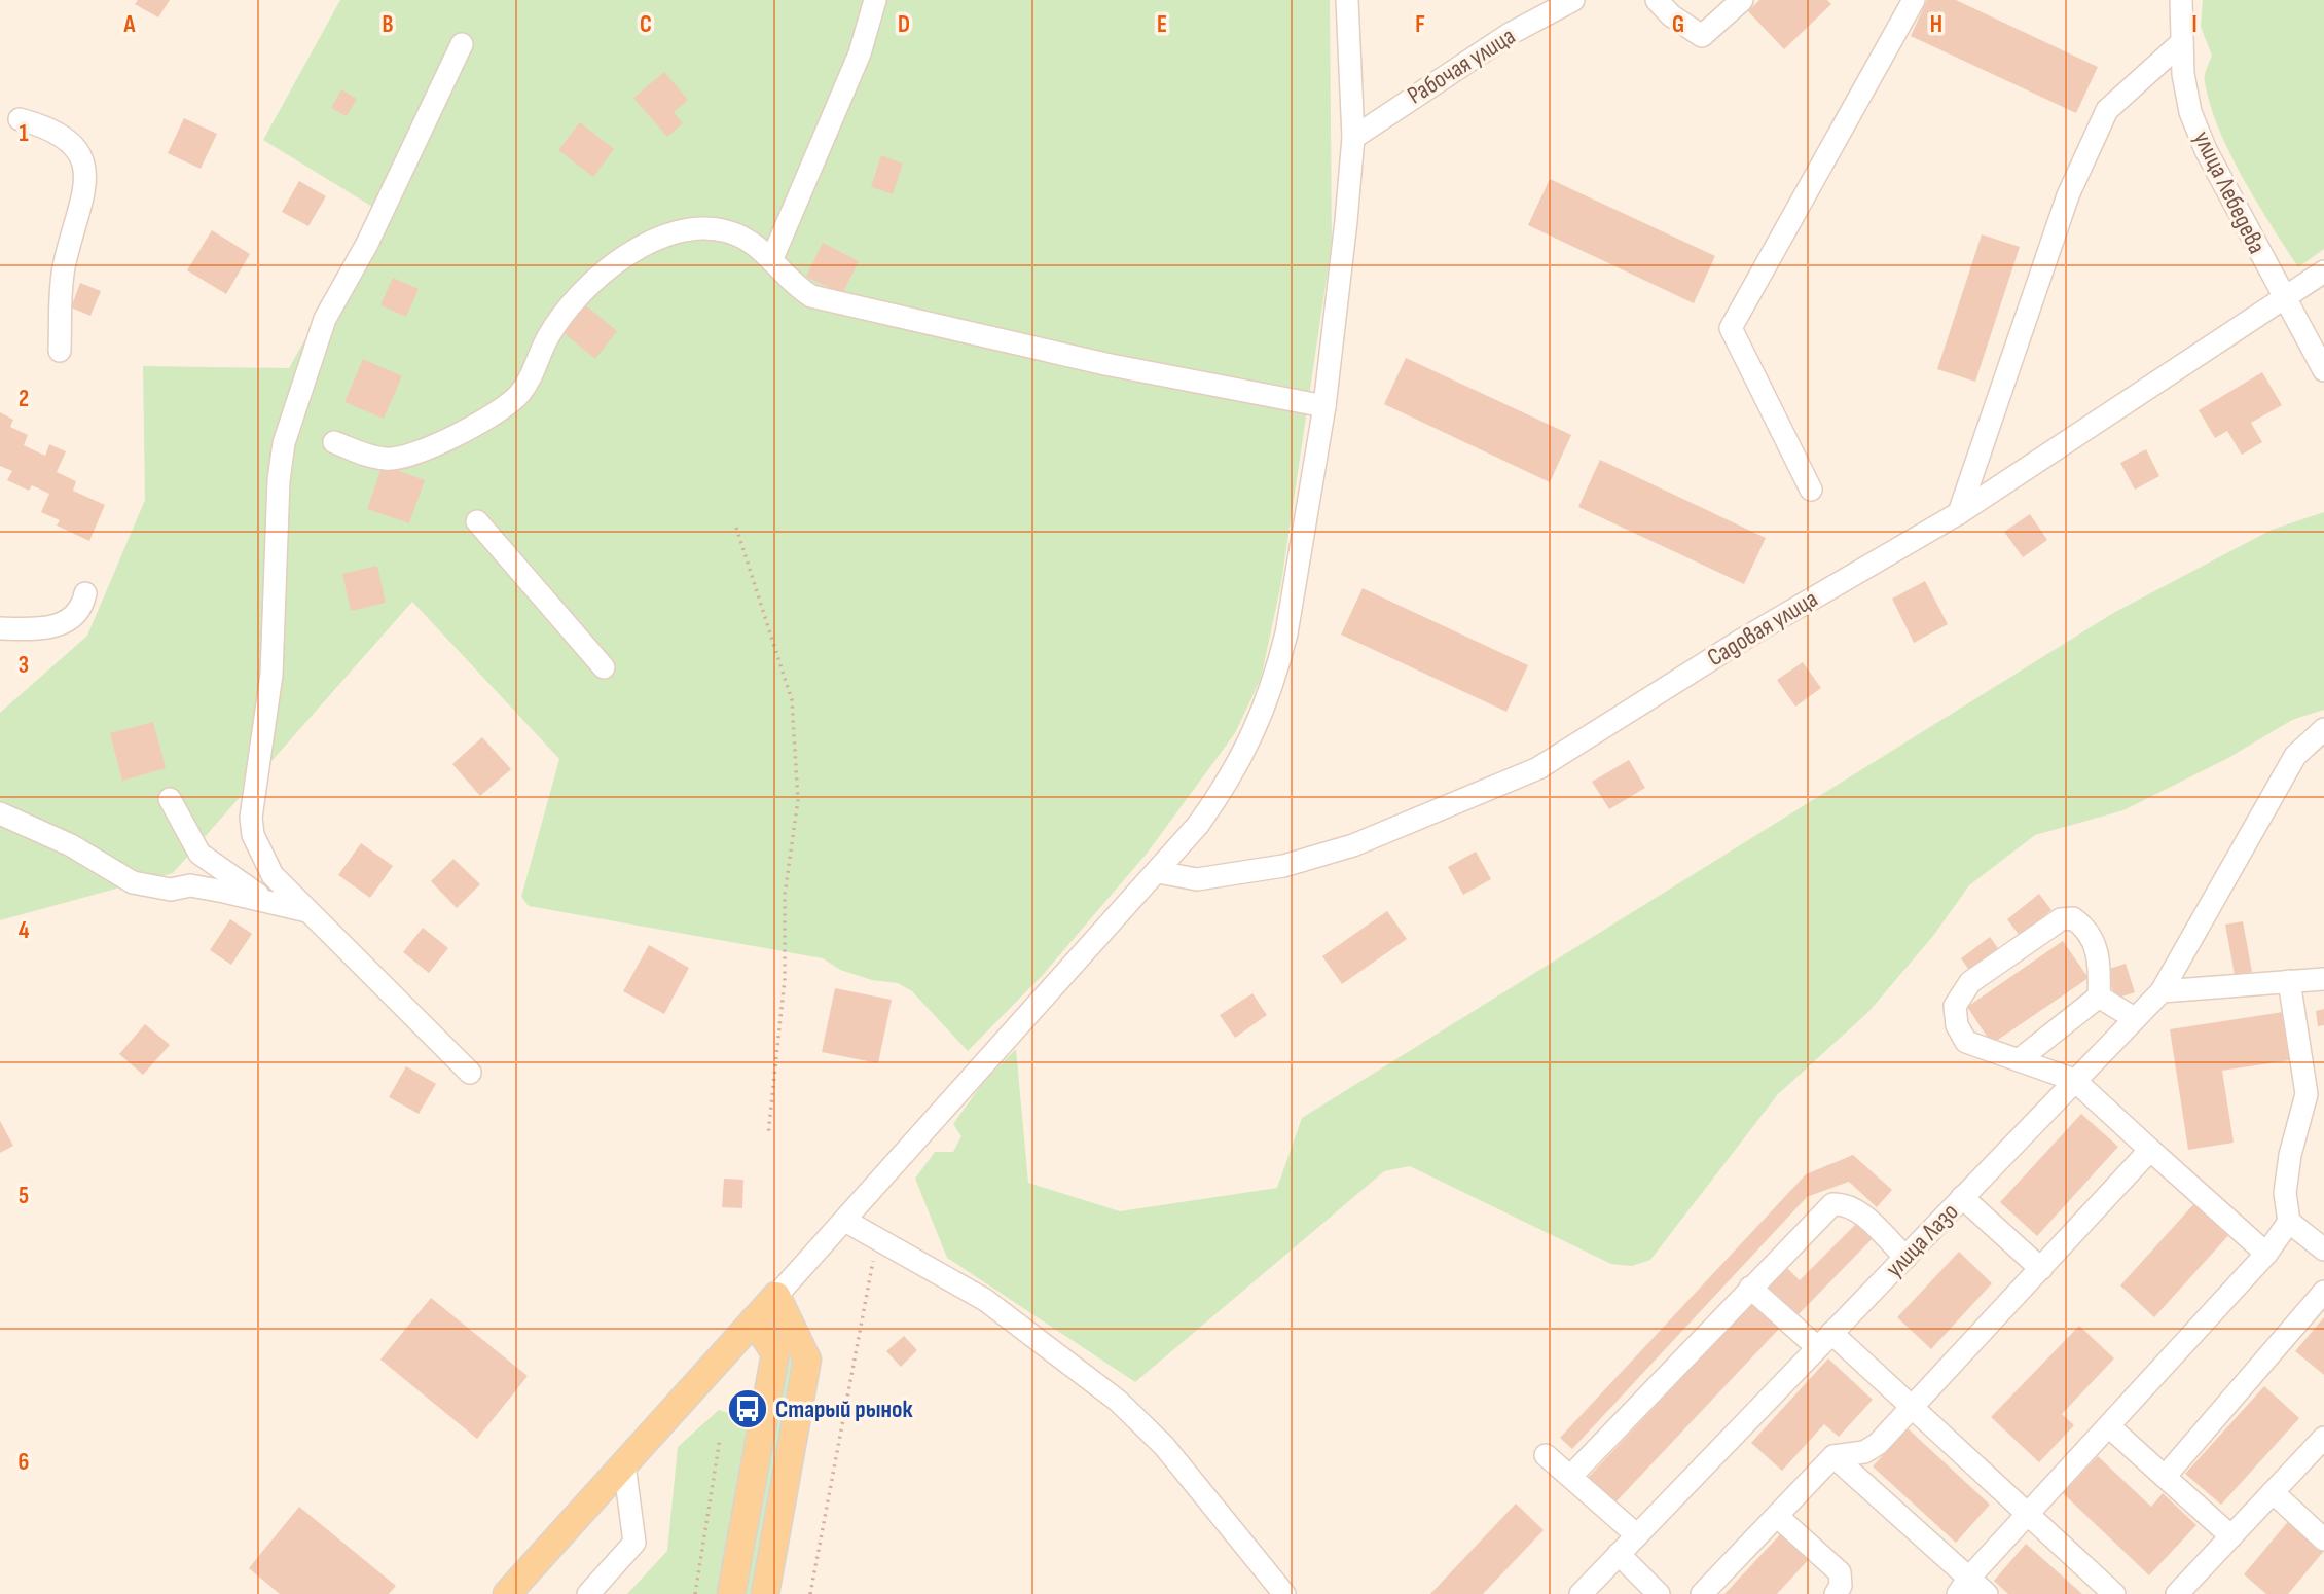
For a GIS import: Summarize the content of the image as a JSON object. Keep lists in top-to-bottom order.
{
  "streets": {
    "street": [
      "Рабочая улица",
      "улица Лебедева",
      "Садовая улица",
      "улица Лазо"
    ]
  },
  "crossings": [
    ["улица Лебедева", "Садовая улица"]
  ],
  "places": {
    "bus stop": ["Старый рынок"]
  },
  "grid": {
    "columns": [
      "A",
      "B",
      "C",
      "D",
      "E",
      "F",
      "G",
      "H",
      "I"
    ],
    "rows": [
      "1",
      "2",
      "3",
      "4",
      "5",
      "6"
    ]
  }
}
